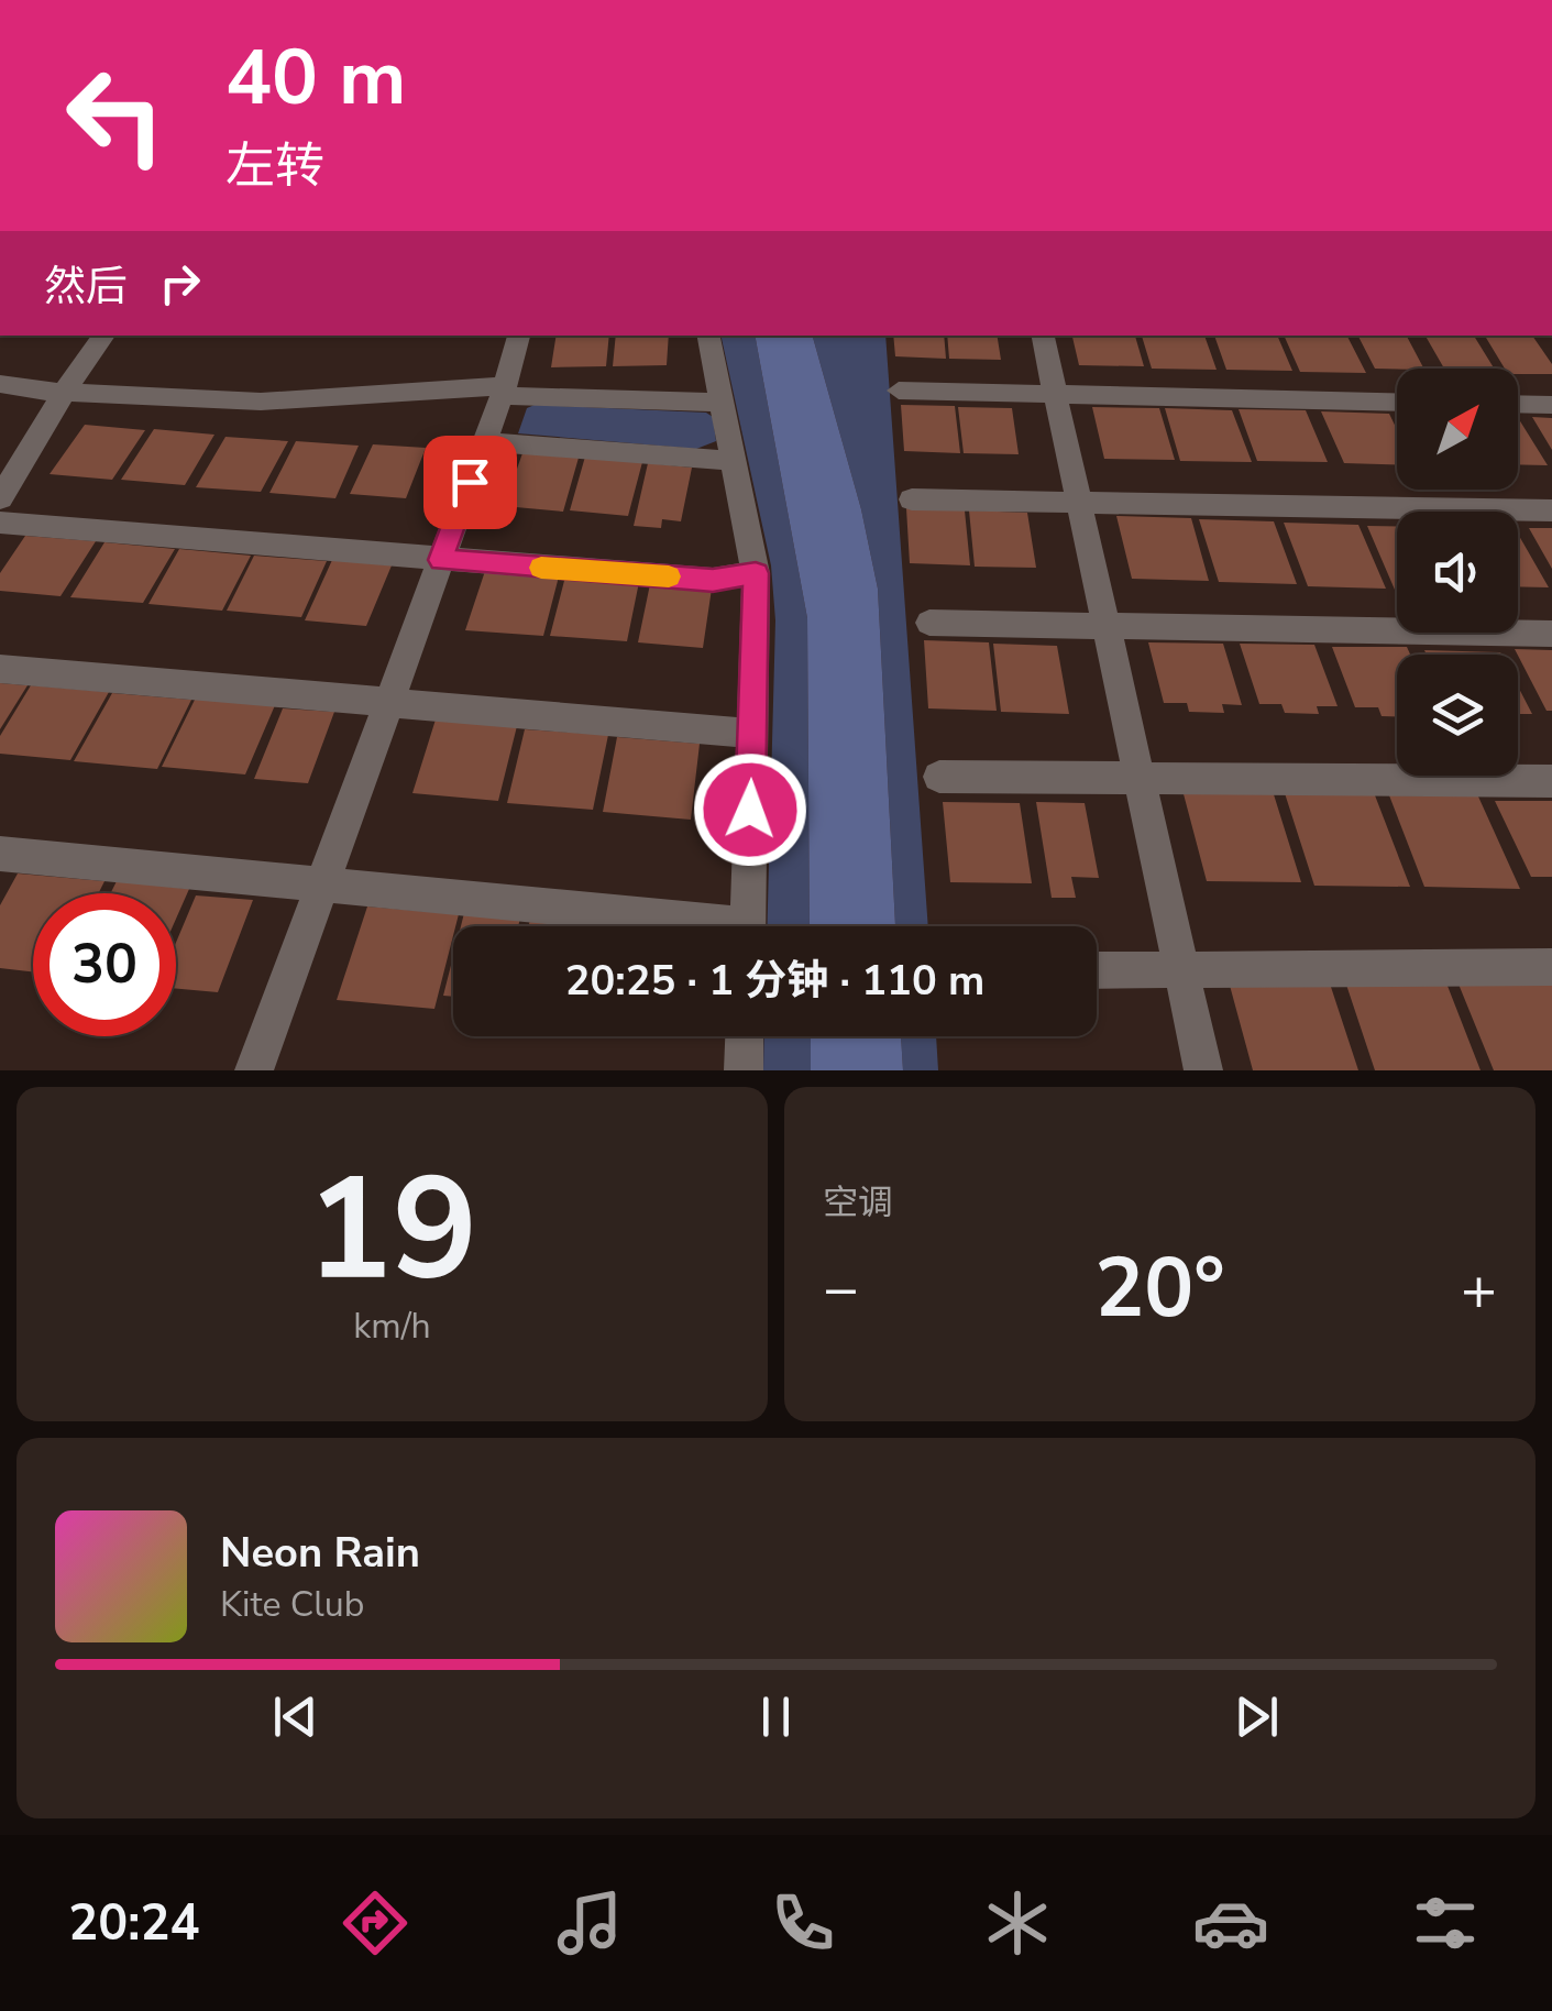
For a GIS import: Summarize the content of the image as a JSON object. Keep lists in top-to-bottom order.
{
  "north": "top right",
  "page": {
    "turn": ["40 m", "左转"],
    "then": "然后",
    "limit": "30",
    "trip": "20:25 · 1 分钟 · 110 m",
    "tile": [
      ["19", "km/h"],
      "空调"
    ],
    "heat": ["−", "20°", "+"],
    "song": ["Neon Rain", "Kite Club"],
    "tabs": "20:24"
  }
}
